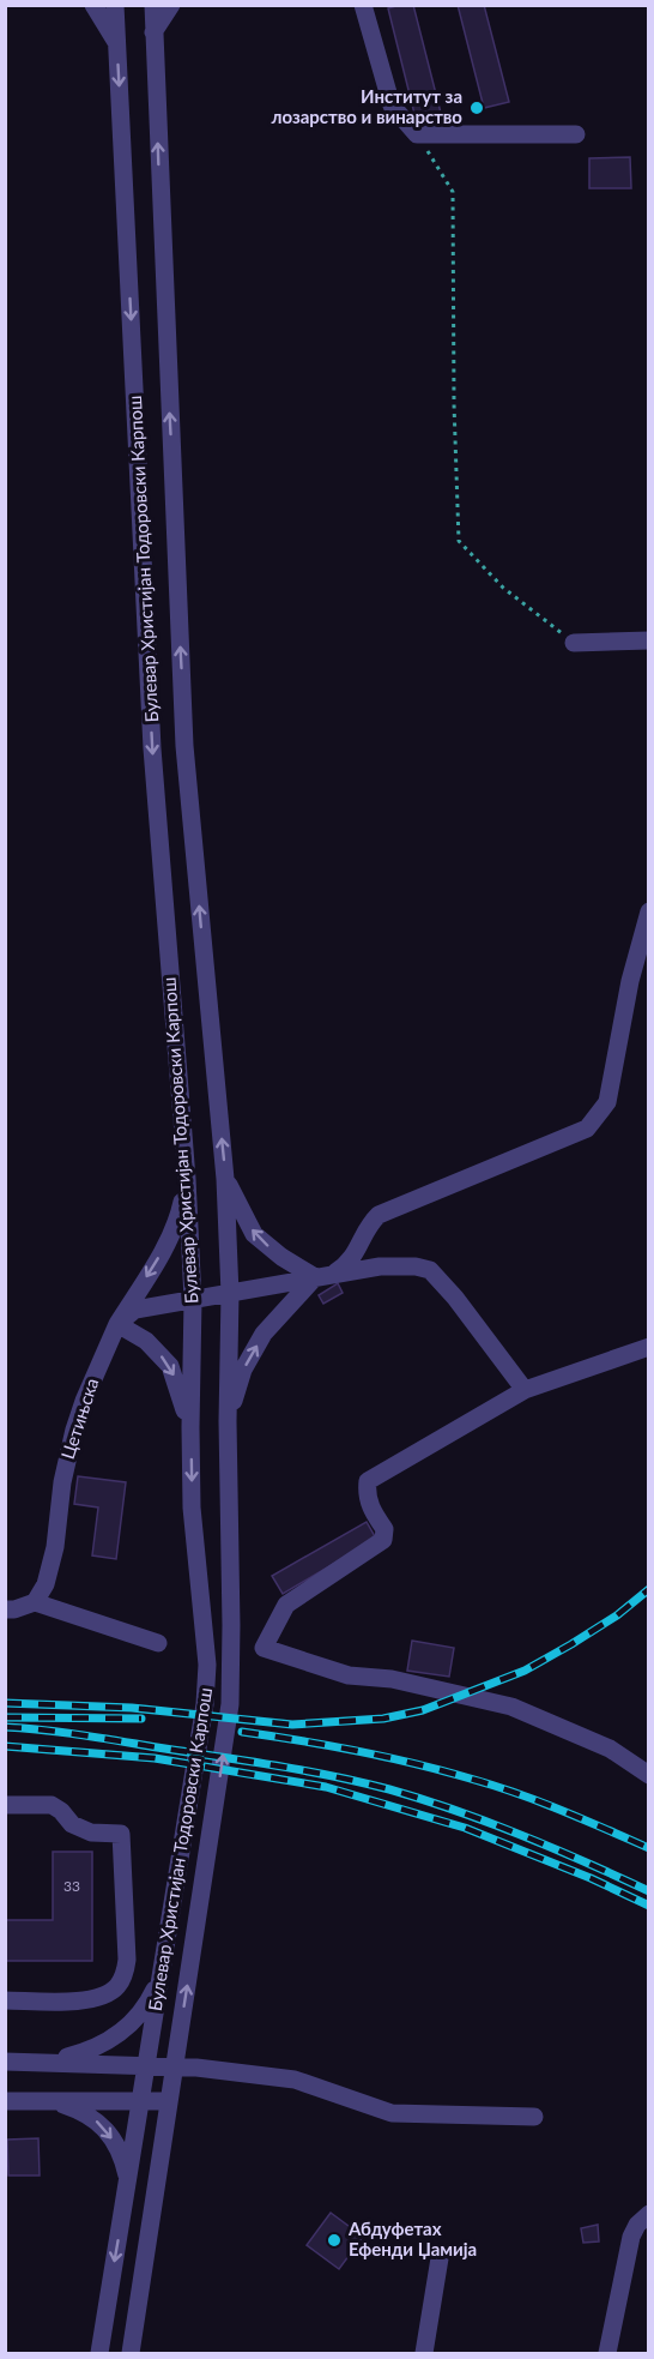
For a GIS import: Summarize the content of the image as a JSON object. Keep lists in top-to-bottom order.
{
  "streets": {
    "street": ["Булевар Христијан Тодоровски Карпош", "Цетињска"]
  },
  "crossings": [
    ["Булевар Христијан Тодоровски Карпош", "Цетињска"]
  ],
  "places": ["Институт за лозарство и винарство", "Абдуфетах Ефенди Џамија"],
  "house_numbers": ["33"]
}
